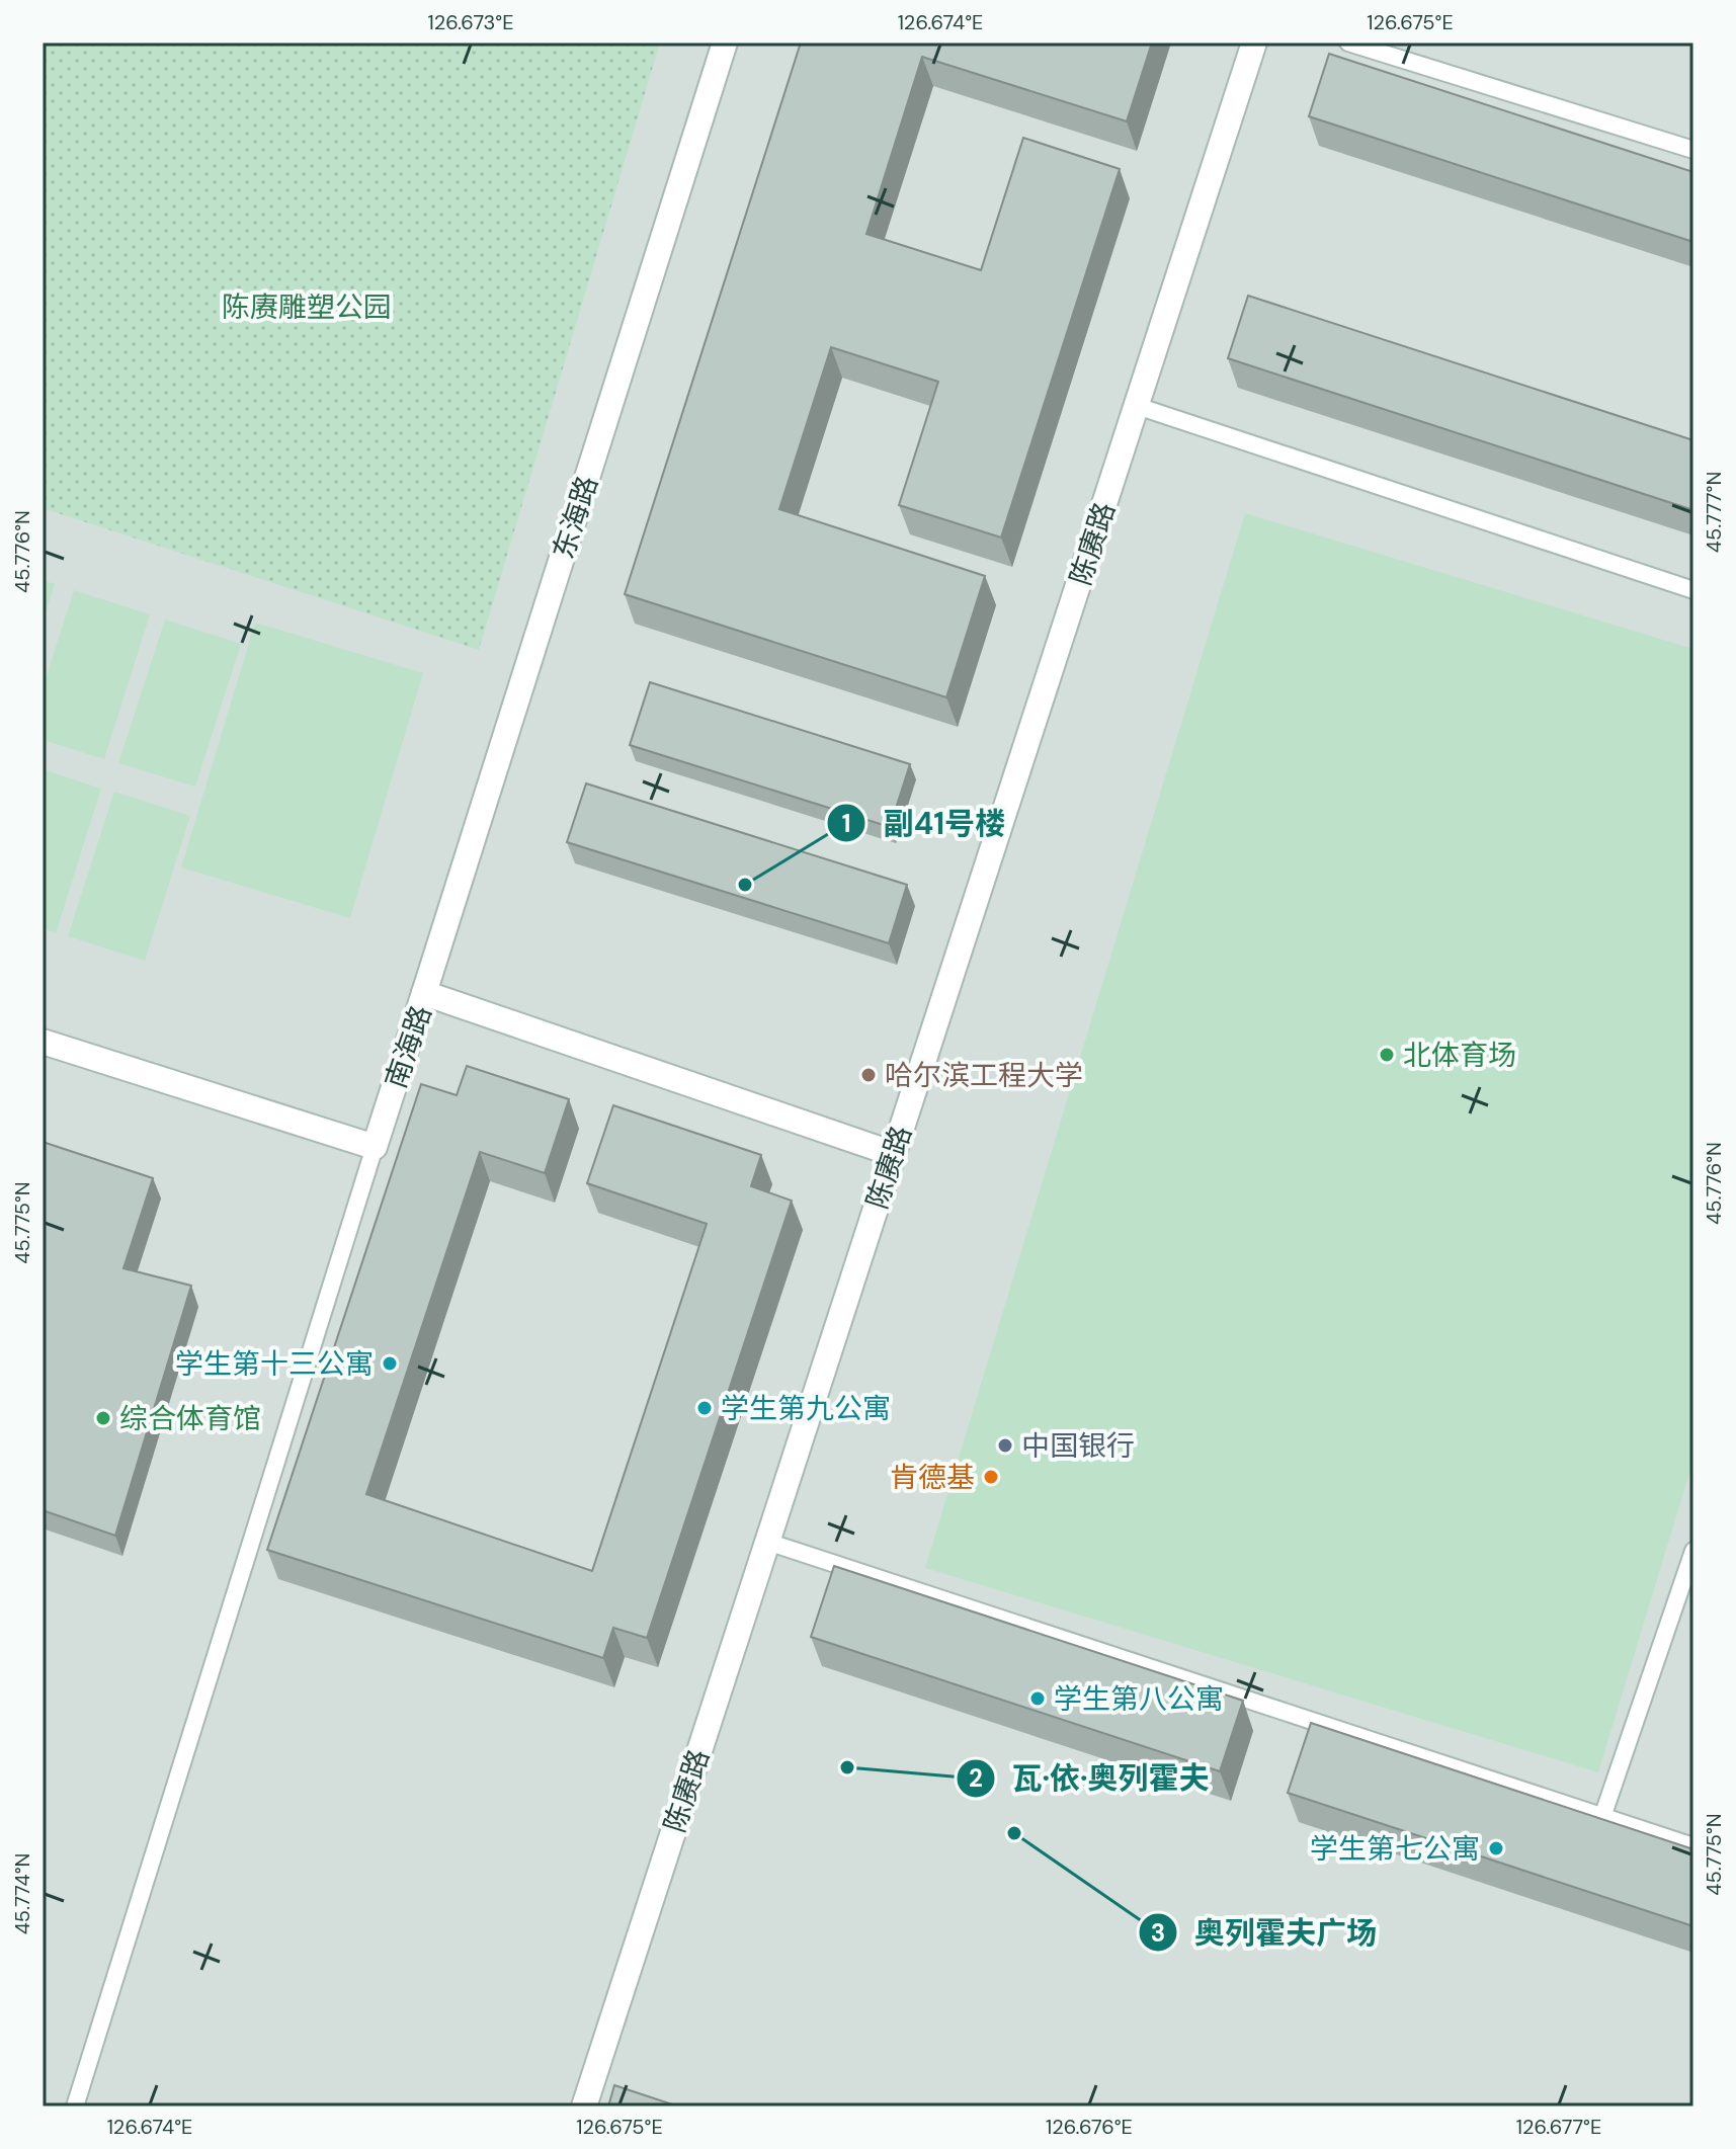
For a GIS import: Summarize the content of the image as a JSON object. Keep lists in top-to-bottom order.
{
  "streets": {
    "street": ["东海路", "陈赓路", "南海路"]
  },
  "crossings": [
    ["东海路", "南海路"],
    ["陈赓路", "南海路"]
  ],
  "parks": ["陈赓雕塑公园"],
  "places": [
    "副41号楼",
    "北体育场",
    "哈尔滨工程大学",
    "学生第十三公寓",
    "学生第九公寓",
    "综合体育馆",
    "中国银行",
    "肯德基",
    "学生第八公寓",
    "瓦·依·奥列霍夫",
    "奥列霍夫广场",
    "学生第七公寓"
  ],
  "coordinates": [
    "126.673°E",
    "126.674°E",
    "126.675°E",
    "45.777°N",
    "45.776°N",
    "45.775°N",
    "45.774°N",
    "126.676°E",
    "126.677°E"
  ]
}
